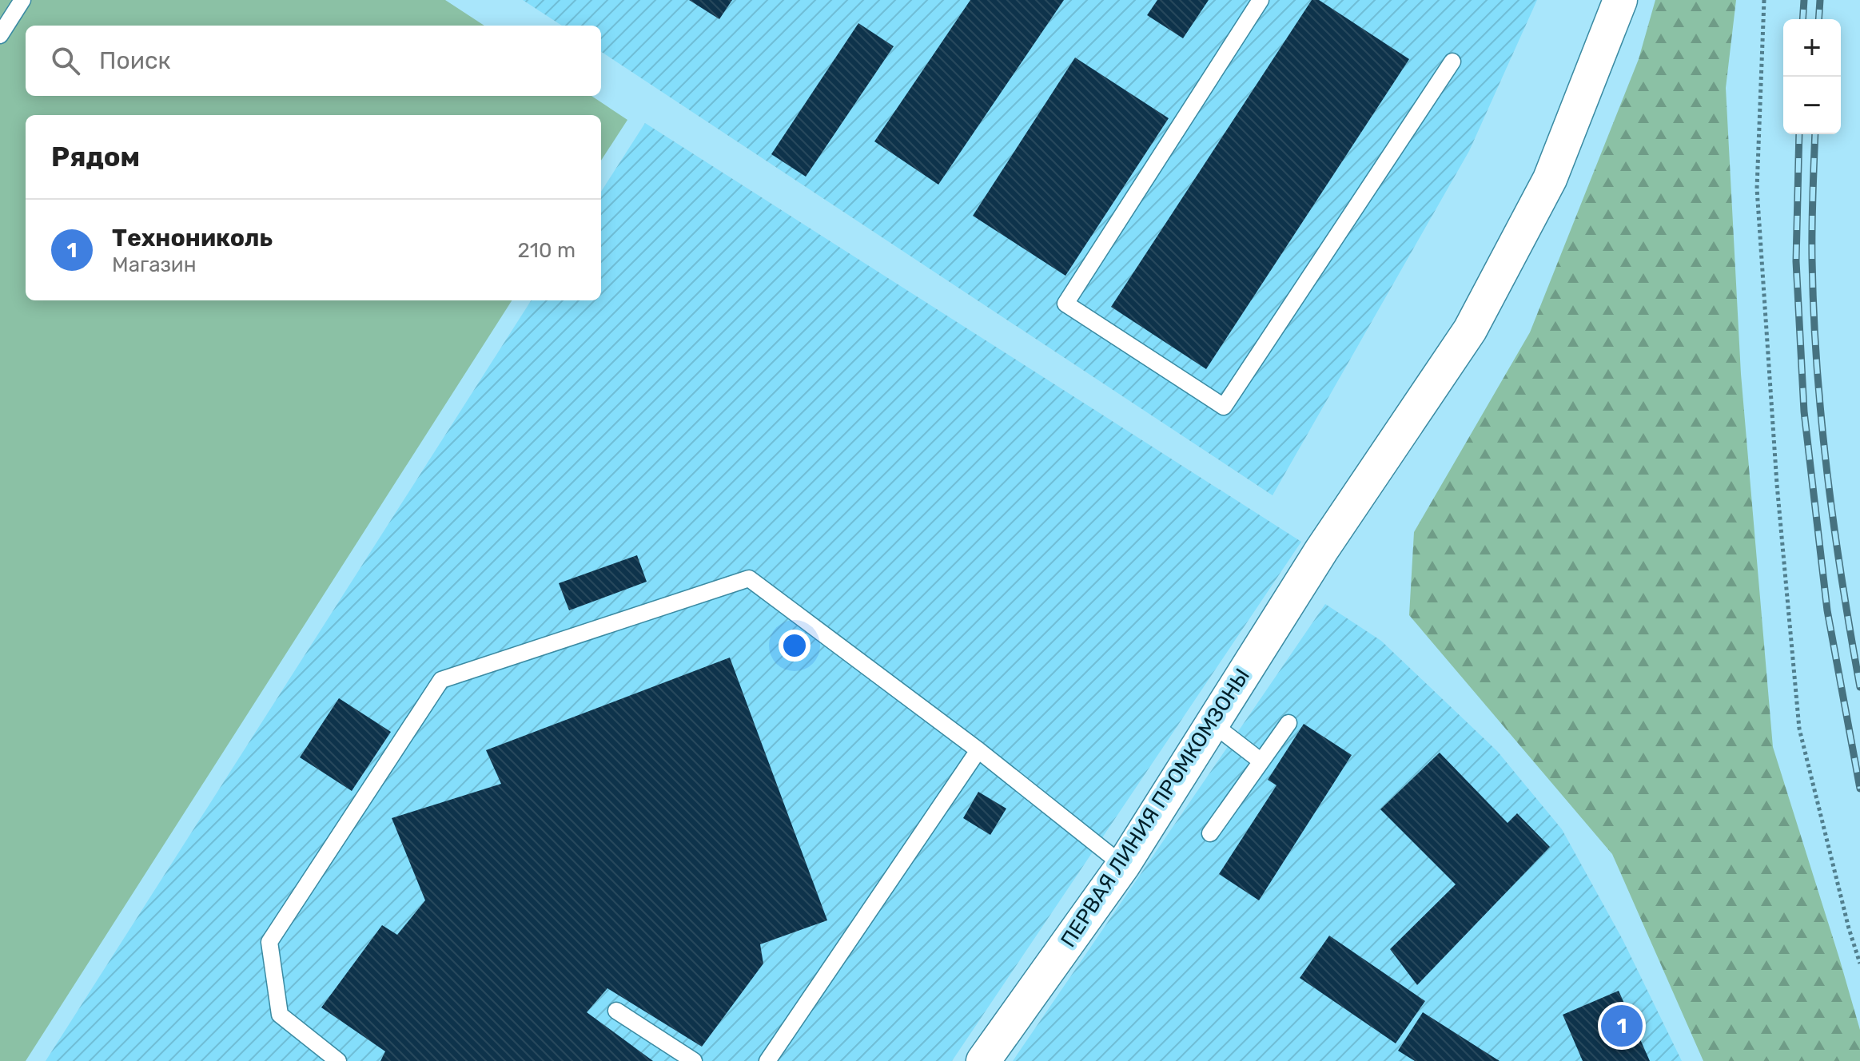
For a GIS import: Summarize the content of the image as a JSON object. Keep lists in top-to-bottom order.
{
  "streets": {
    "street": ["ПЕРВАЯ ЛИНИЯ ПРОМКОМЗОНЫ"]
  },
  "page": {
    "map_buttons": ["+", "−"],
    "search": "Поиск",
    "heading": "Рядом",
    "list": [
      {
        "mark": "1",
        "name": "Технониколь",
        "note": "Магазин",
        "value": "210 m"
      }
    ],
    "pins": "1"
  }
}
